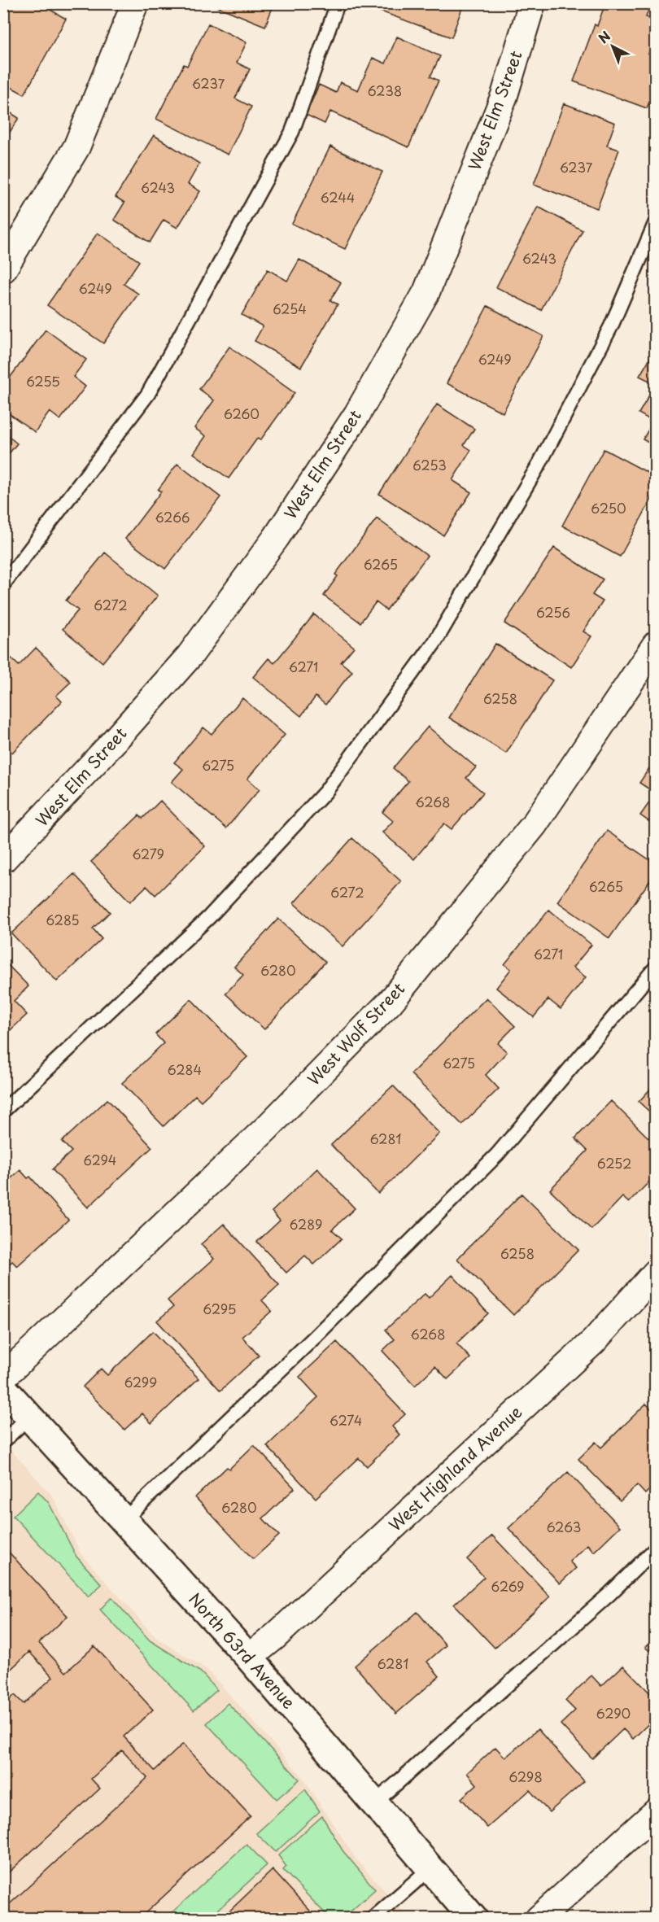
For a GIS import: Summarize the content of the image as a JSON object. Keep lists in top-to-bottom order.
{
  "streets": {
    "street": [
      "West Elm Street",
      "West Wolf Street",
      "West Highland Avenue",
      "North 63rd Avenue"
    ]
  },
  "crossings": [
    ["West Highland Avenue", "North 63rd Avenue"]
  ],
  "house_numbers": [
    "6237",
    "6238",
    "6237",
    "6243",
    "6244",
    "6243",
    "6249",
    "6254",
    "6249",
    "6255",
    "6260",
    "6253",
    "6250",
    "6266",
    "6265",
    "6272",
    "6256",
    "6271",
    "6258",
    "6275",
    "6268",
    "6279",
    "6265",
    "6272",
    "6285",
    "6271",
    "6280",
    "6275",
    "6284",
    "6281",
    "6294",
    "6252",
    "6289",
    "6258",
    "6295",
    "6268",
    "6299",
    "6274",
    "6280",
    "6263",
    "6269",
    "6281",
    "6290",
    "6298"
  ],
  "north": "top left"
}
